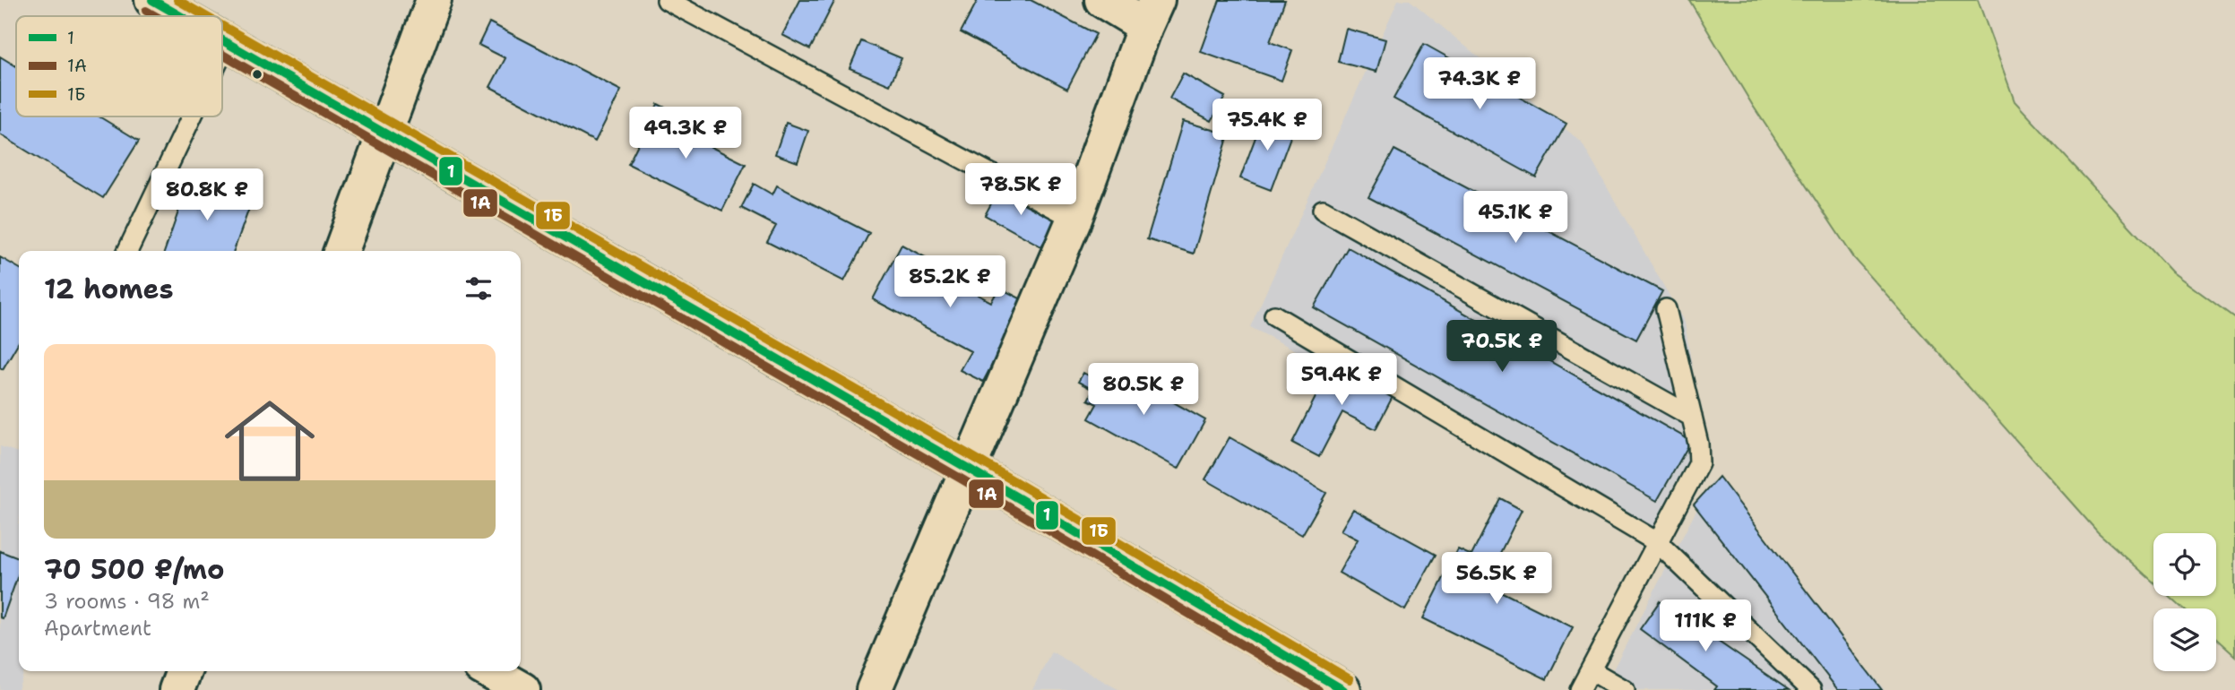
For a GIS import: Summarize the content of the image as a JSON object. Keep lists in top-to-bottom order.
{
  "lines": ["transit line 1", "transit line 1Б", "transit line 1А"],
  "legend": ["1", "1А", "1Б"],
  "page": {
    "price": [
      "74.3K ₽",
      "75.4K ₽",
      "49.3K ₽",
      "78.5K ₽",
      "80.8K ₽",
      "45.1K ₽",
      "85.2K ₽",
      "70.5K ₽",
      "59.4K ₽",
      "80.5K ₽",
      "56.5K ₽",
      "111K ₽"
    ],
    "heading": "12 homes",
    "list": [
      {
        "name": "70 500 ₽/mo",
        "note": "3 rooms · 98 m² · Apartment"
      }
    ]
  }
}
